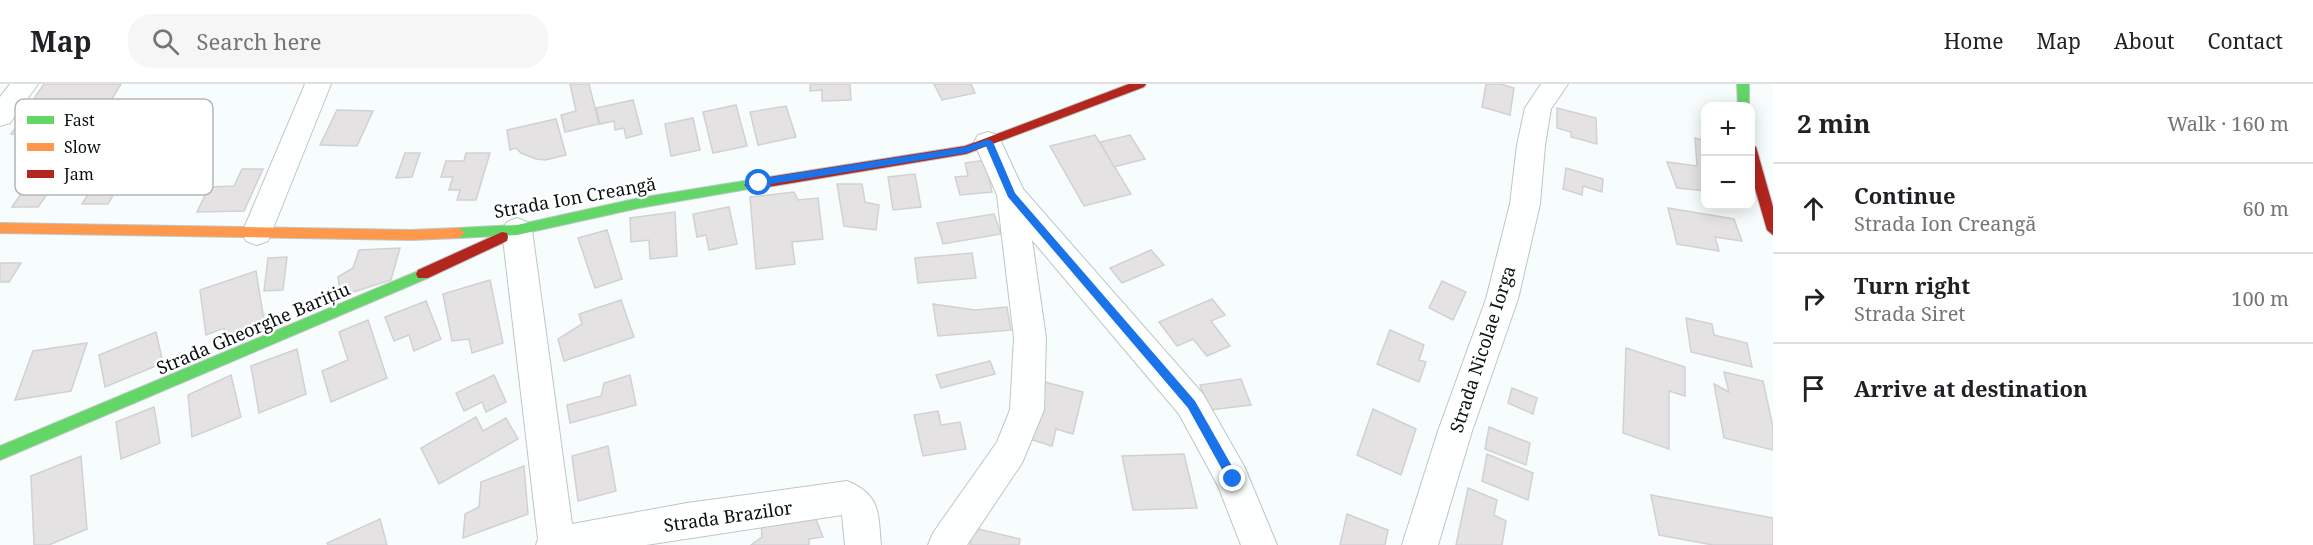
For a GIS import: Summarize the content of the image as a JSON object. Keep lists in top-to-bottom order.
{
  "streets": {
    "street": [
      "Strada Ion Creangă",
      "Strada Gheorghe Barițiu",
      "Strada Nicolae Iorga",
      "Strada Brazilor"
    ]
  },
  "crossings": [
    ["Strada Ion Creangă", "Strada Gheorghe Barițiu"],
    ["Strada Ion Creangă", "Strada Brazilor"],
    ["Strada Gheorghe Barițiu", "Strada Brazilor"]
  ],
  "legend": ["Fast", "Slow", "Jam"],
  "page": {
    "header": "Map",
    "search": "Search here",
    "nav": [
      "Home",
      "Map",
      "About",
      "Contact"
    ],
    "heading": ["2 min", "Walk · 160 m"],
    "map_buttons": ["+", "−"],
    "list": [
      ["Continue", "Strada Ion Creangă", "60 m"],
      ["Turn right", "Strada Siret", "100 m"],
      "Arrive at destination"
    ]
  }
}
